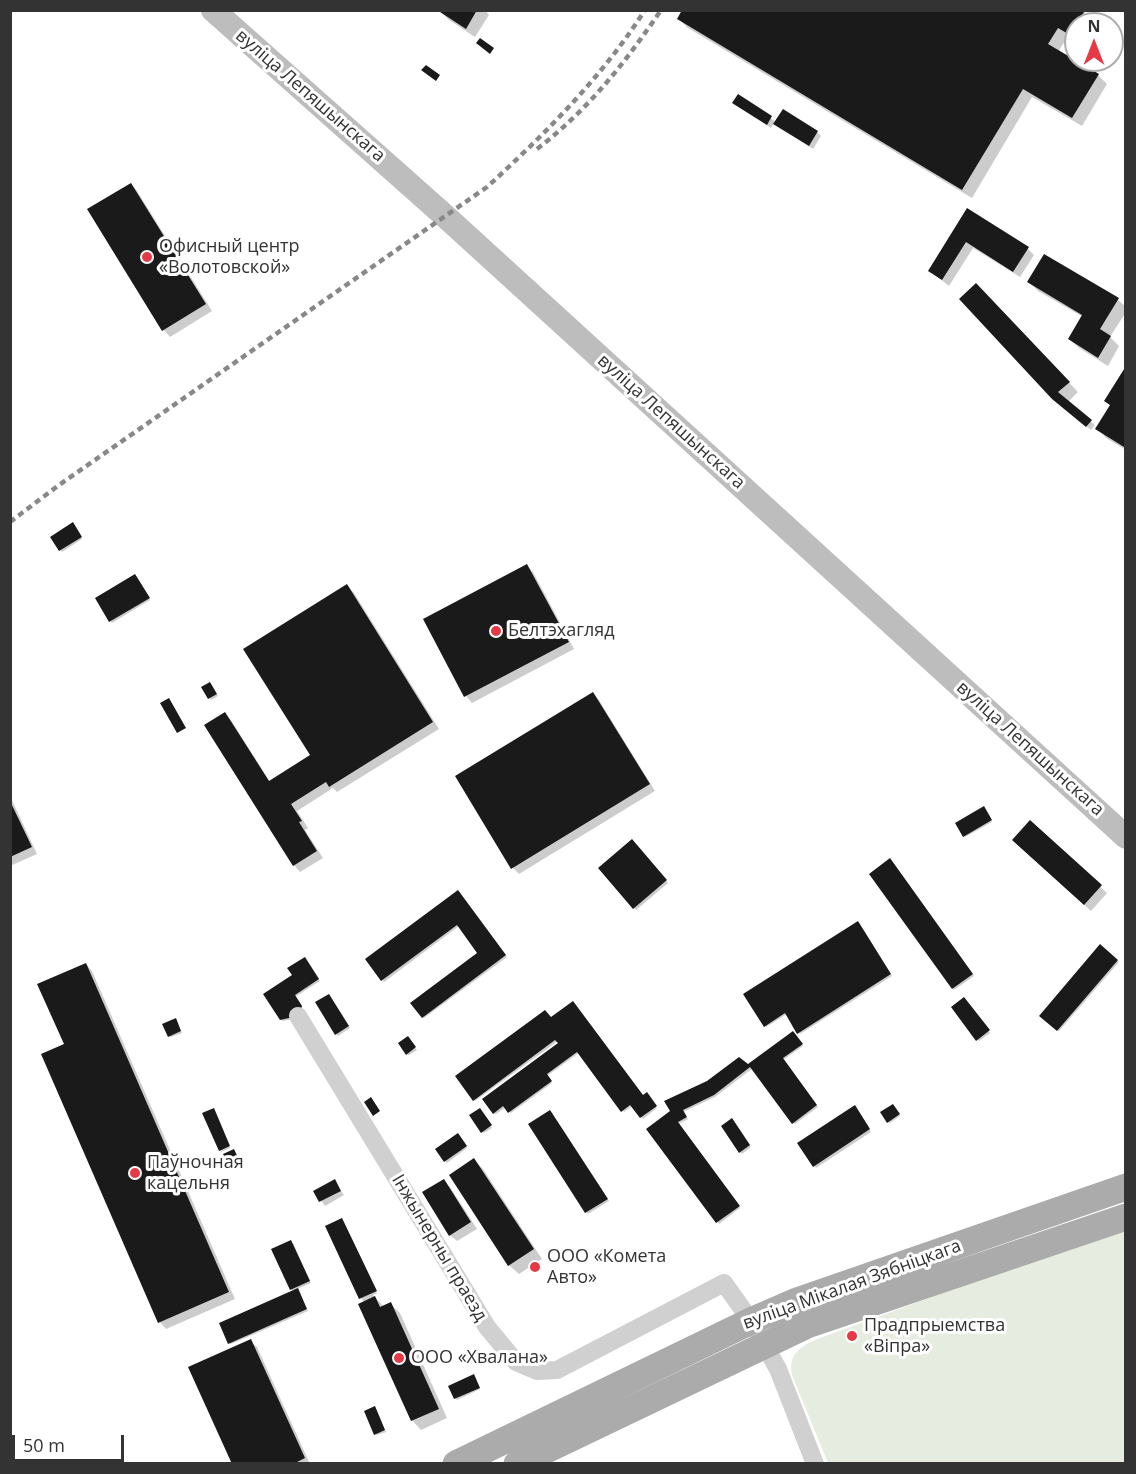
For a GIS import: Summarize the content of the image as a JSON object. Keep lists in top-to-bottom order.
{
  "streets": {
    "main road": ["вуліца Лепяшынскага", "вуліца Мікалая Зябніцкага"],
    "street": ["Інжынерны праезд"]
  },
  "crossings": [
    ["Інжынерны праезд", "вуліца Мікалая Зябніцкага"]
  ],
  "places": [
    "Офисный центр «Волотовской»",
    "Белтэхагляд",
    "Паўночная кацельня",
    "ООО «Комета Авто»",
    "Прадпрыемства «Віпра»",
    "ООО «Хвалана»"
  ],
  "scale_bar": "50 m",
  "north": "top"
}
